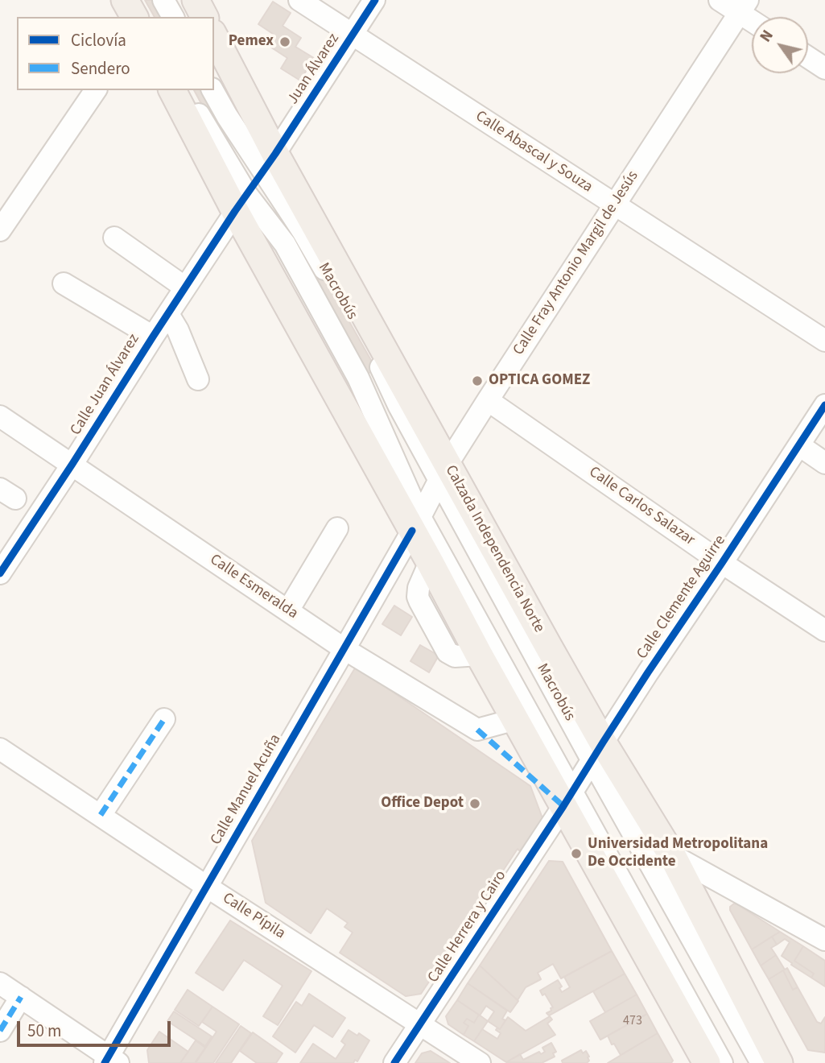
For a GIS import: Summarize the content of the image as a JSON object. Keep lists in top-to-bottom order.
{
  "streets": {
    "main road": ["Calzada Independencia Norte"],
    "street": [
      "Juan Álvarez",
      "Calle Abascal y Souza",
      "Calle Fray Antonio Margil de Jesús",
      "Calle Juan Álvarez",
      "Calle Carlos Salazar",
      "Calle Esmeralda",
      "Calle Clemente Aguirre",
      "Calle Manuel Acuña",
      "Calle Pípila",
      "Calle Herrera y Cairo"
    ]
  },
  "crossings": [
    ["Juan Álvarez", "Calle Abascal y Souza"],
    ["Juan Álvarez", "Calle Juan Álvarez"],
    ["Juan Álvarez", "Calzada Independencia Norte"],
    ["Calle Abascal y Souza", "Calle Fray Antonio Margil de Jesús"],
    ["Calle Fray Antonio Margil de Jesús", "Calle Carlos Salazar"],
    ["Calle Fray Antonio Margil de Jesús", "Calzada Independencia Norte"],
    ["Calle Fray Antonio Margil de Jesús", "Calle Manuel Acuña"],
    ["Calle Juan Álvarez", "Calle Esmeralda"],
    ["Calle Carlos Salazar", "Calle Clemente Aguirre"],
    ["Calzada Independencia Norte", "Calle Clemente Aguirre"],
    ["Calle Esmeralda", "Calle Manuel Acuña"],
    ["Calle Clemente Aguirre", "Calle Herrera y Cairo"],
    ["Calle Manuel Acuña", "Calle Pípila"],
    ["Calle Pípila", "Calle Herrera y Cairo"]
  ],
  "places": [
    "Pemex",
    "OPTICA GOMEZ",
    "Office Depot",
    "Universidad Metropolitana De Occidente"
  ],
  "house_numbers": ["473"],
  "legend": ["Ciclovía", "Sendero"],
  "scale_bar": "50 m",
  "north": "top left"
}
